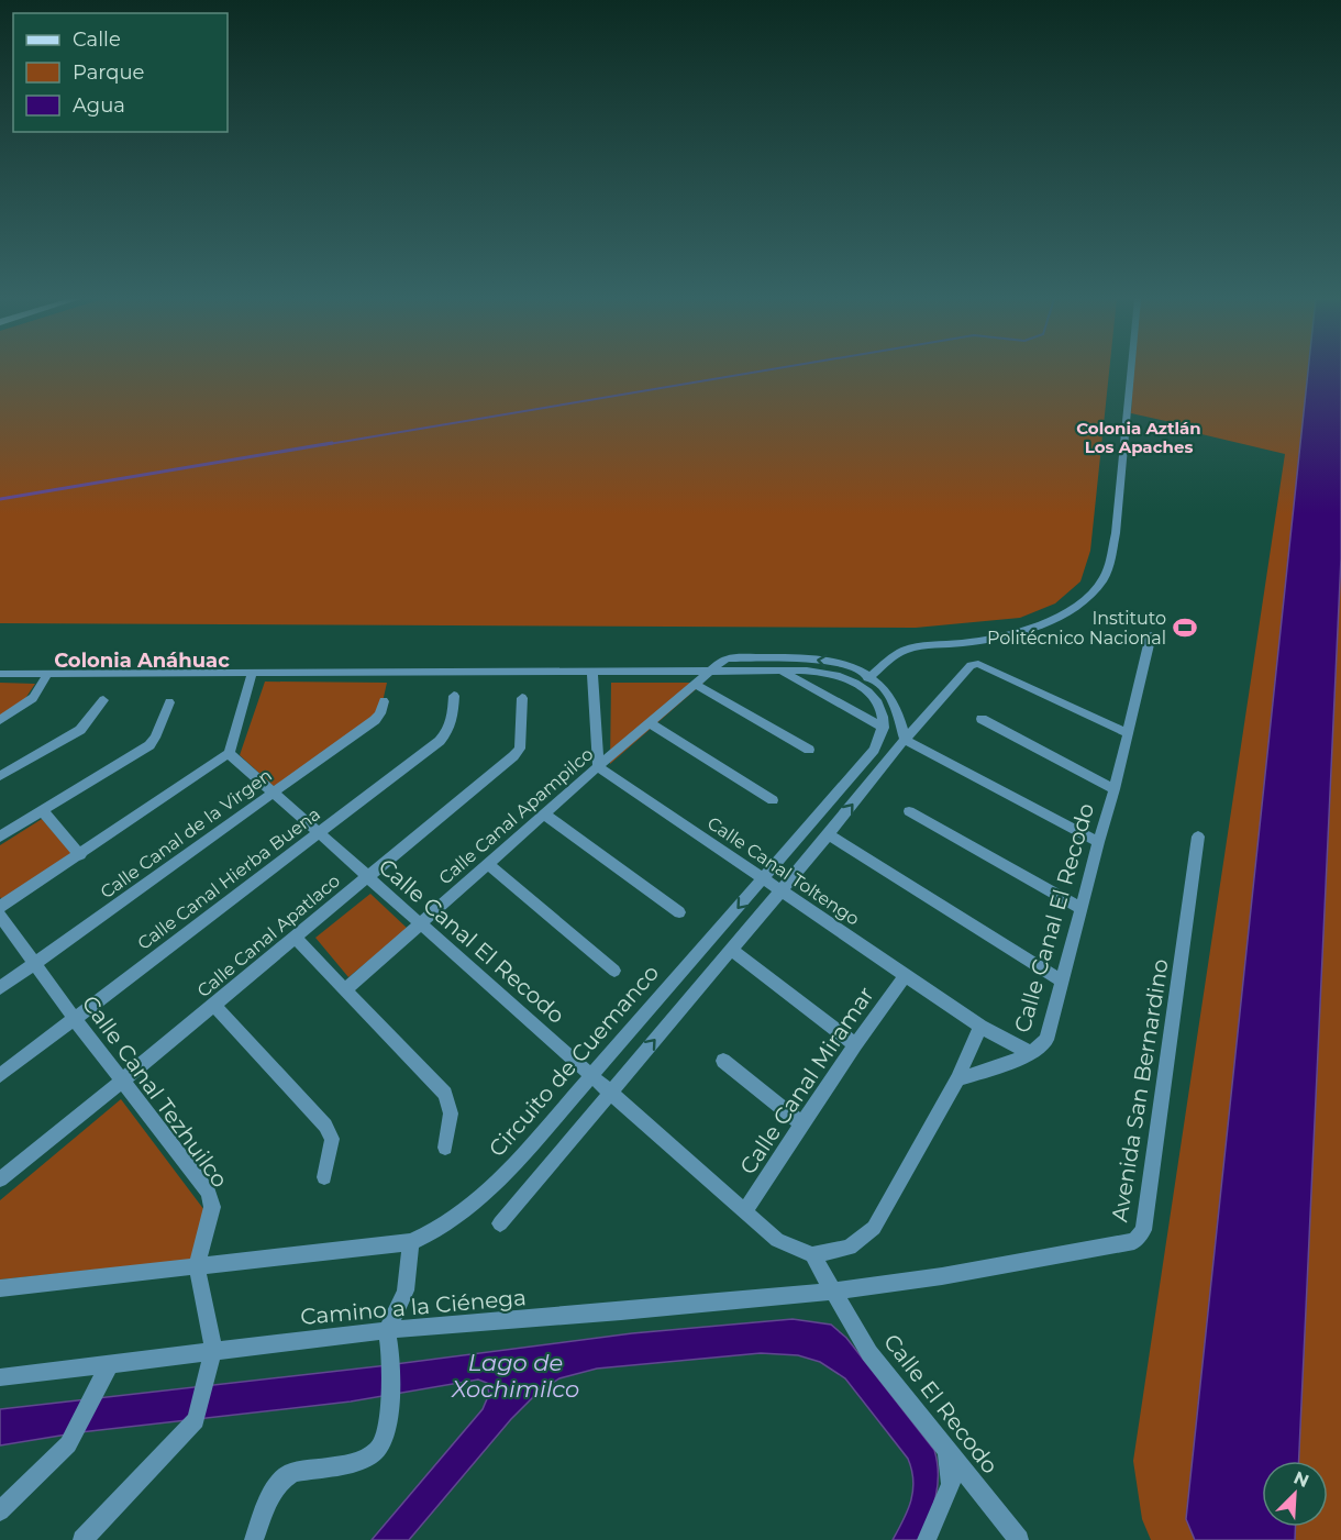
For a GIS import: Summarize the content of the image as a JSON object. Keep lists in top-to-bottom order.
{
  "streets": {
    "street": [
      "Calle Canal Apampilco",
      "Calle Canal de la Virgen",
      "Calle Canal Toltengo",
      "Calle Canal Hierba Buena",
      "Calle Canal El Recodo",
      "Calle Canal Apatlaco",
      "Circuito de Cuemanco",
      "Calle Canal Miramar",
      "Avenida San Bernardino",
      "Calle Canal Tezhuilco",
      "Camino a la Ciénega",
      "Calle El Recodo"
    ]
  },
  "crossings": [
    ["Calle Canal Apampilco", "Calle Canal Toltengo"],
    ["Calle Canal Apampilco", "Calle Canal El Recodo"],
    ["Calle Canal de la Virgen", "Calle Canal El Recodo"],
    ["Calle Canal de la Virgen", "Calle Canal Tezhuilco"],
    ["Calle Canal Toltengo", "Calle Canal El Recodo"],
    ["Calle Canal Toltengo", "Circuito de Cuemanco"],
    ["Calle Canal Toltengo", "Calle Canal Miramar"],
    ["Calle Canal Hierba Buena", "Calle Canal El Recodo"],
    ["Calle Canal Hierba Buena", "Calle Canal Tezhuilco"],
    ["Calle Canal El Recodo", "Calle Canal Apatlaco"],
    ["Calle Canal El Recodo", "Circuito de Cuemanco"],
    ["Calle Canal El Recodo", "Calle Canal Miramar"],
    ["Calle Canal Apatlaco", "Calle Canal Tezhuilco"],
    ["Circuito de Cuemanco", "Calle Canal Tezhuilco"],
    ["Avenida San Bernardino", "Camino a la Ciénega"],
    ["Avenida San Bernardino", "Calle El Recodo"],
    ["Calle Canal Tezhuilco", "Camino a la Ciénega"],
    ["Camino a la Ciénega", "Calle El Recodo"]
  ],
  "districts": ["Colonia Aztlán Los Apaches", "Colonia Anáhuac"],
  "water": ["Lago de Xochimilco"],
  "places": {
    "sports": ["Instituto Politécnico Nacional"]
  },
  "legend": ["Calle", "Parque", "Agua"],
  "north": "top right"
}
